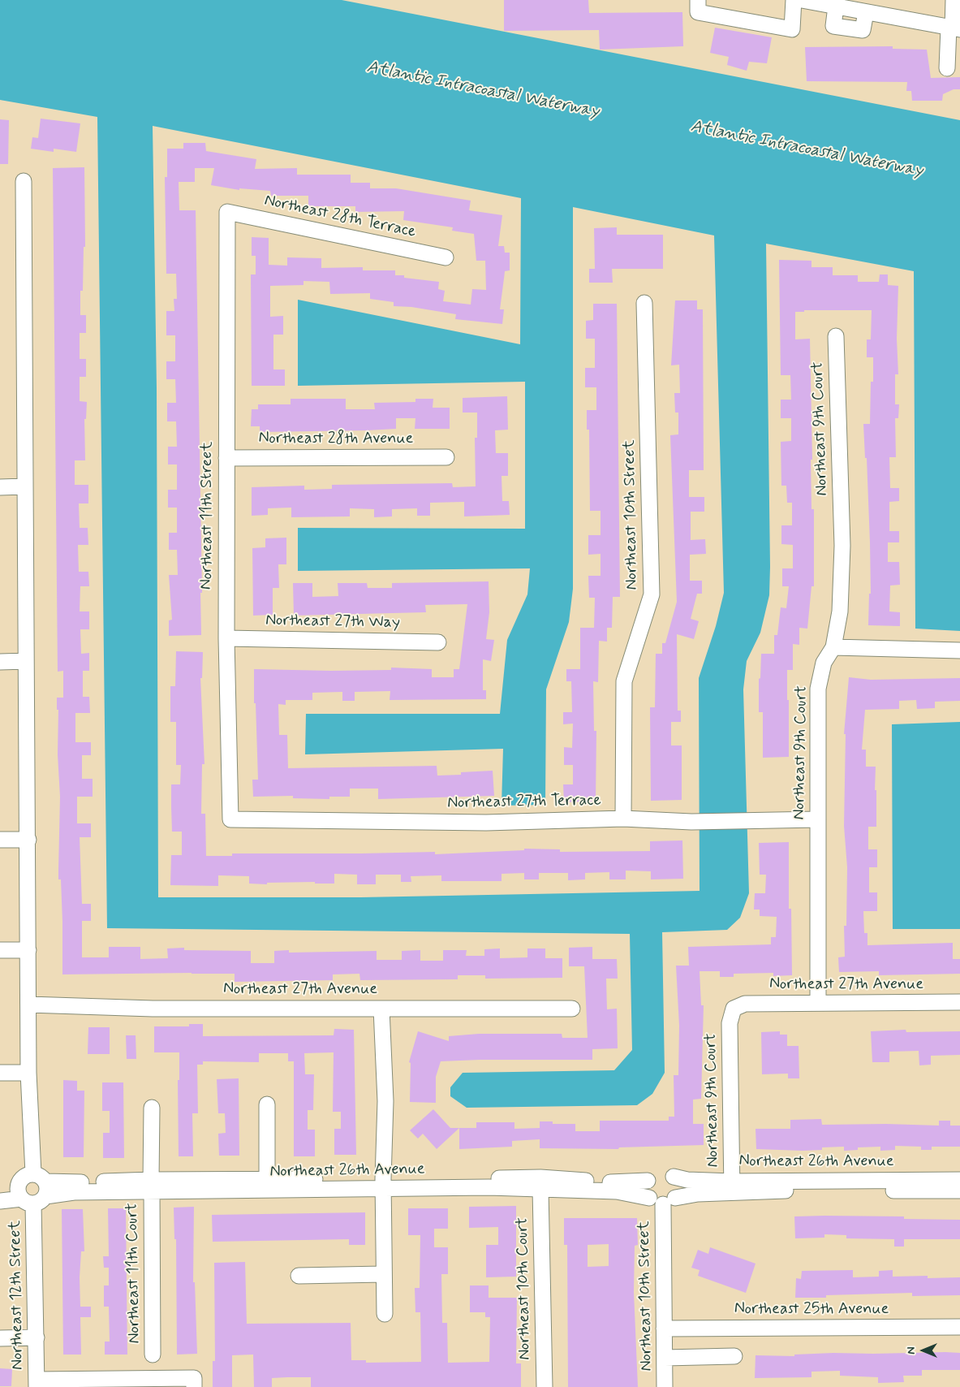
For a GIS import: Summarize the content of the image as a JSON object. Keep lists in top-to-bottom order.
{
  "streets": {
    "street": [
      "Northeast 28th Terrace",
      "Northeast 9th Court",
      "Northeast 28th Avenue",
      "Northeast 10th Street",
      "Northeast 11th Street",
      "Northeast 27th Way",
      "Northeast 27th Terrace",
      "Northeast 27th Avenue",
      "Northeast 26th Avenue",
      "Northeast 11th Court",
      "Northeast 10th Court",
      "Northeast 12th Street",
      "Northeast 25th Avenue"
    ]
  },
  "crossings": [
    ["Northeast 28th Terrace", "Northeast 11th Street"],
    ["Northeast 9th Court", "Northeast 27th Terrace"],
    ["Northeast 9th Court", "Northeast 27th Avenue"],
    ["Northeast 9th Court", "Northeast 26th Avenue"],
    ["Northeast 28th Avenue", "Northeast 11th Street"],
    ["Northeast 10th Street", "Northeast 27th Terrace"],
    ["Northeast 10th Street", "Northeast 26th Avenue"],
    ["Northeast 10th Street", "Northeast 25th Avenue"],
    ["Northeast 11th Street", "Northeast 27th Way"],
    ["Northeast 11th Street", "Northeast 27th Terrace"],
    ["Northeast 27th Avenue", "Northeast 12th Street"],
    ["Northeast 26th Avenue", "Northeast 11th Court"],
    ["Northeast 26th Avenue", "Northeast 10th Court"],
    ["Northeast 26th Avenue", "Northeast 12th Street"]
  ],
  "water": ["Atlantic Intracoastal Waterway"],
  "north": "left"
}
